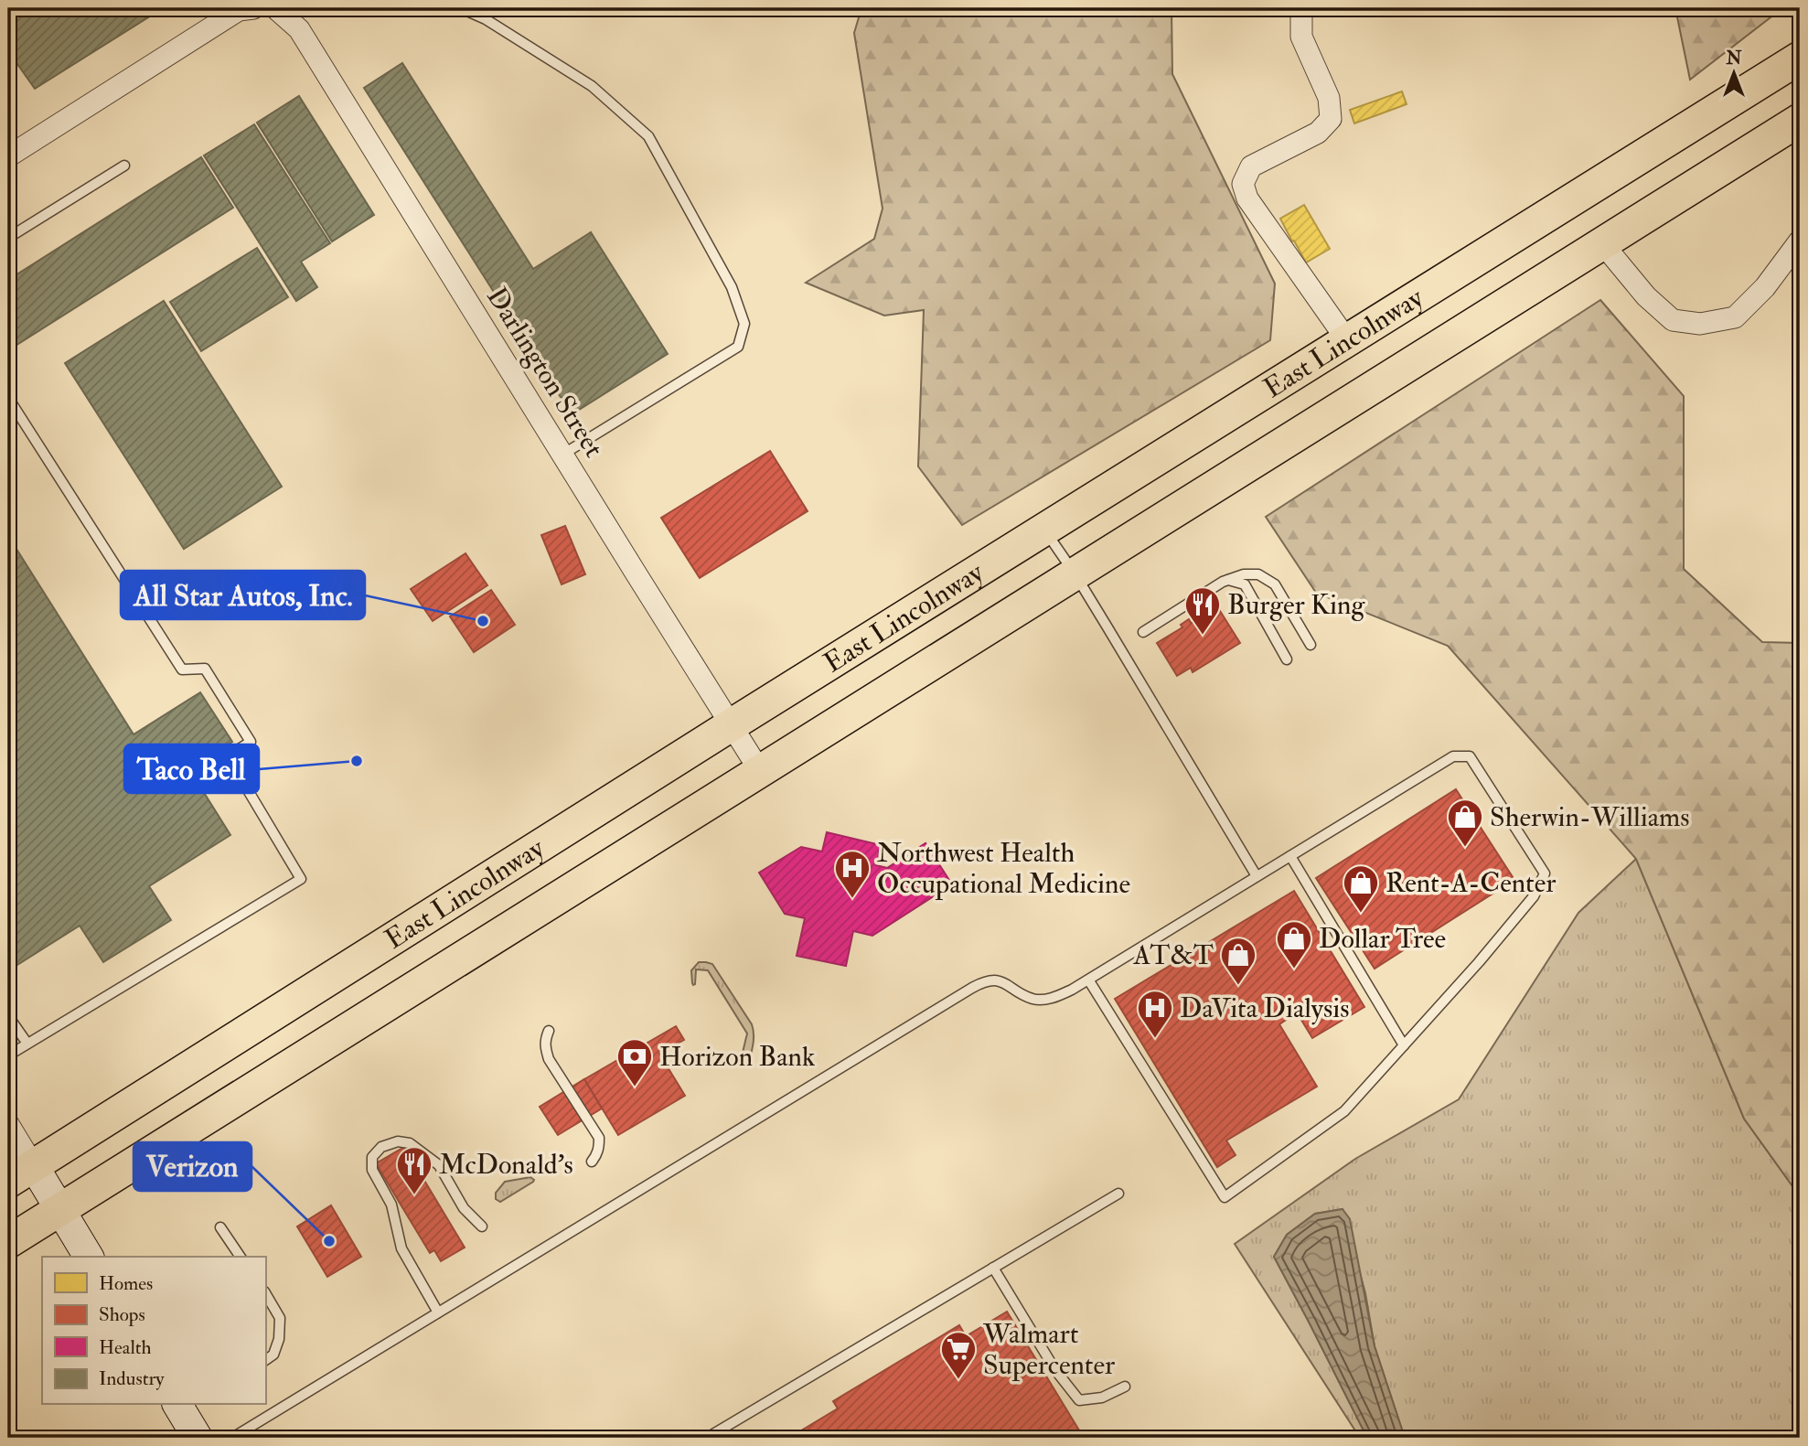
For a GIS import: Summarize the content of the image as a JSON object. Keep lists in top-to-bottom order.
{
  "streets": {
    "main road": ["East Lincolnway"],
    "street": ["Darlington Street"]
  },
  "crossings": [
    ["East Lincolnway", "Darlington Street"]
  ],
  "places": {
    "other": ["All Star Autos, Inc.", "Taco Bell", "Verizon"],
    "restaurant": ["Burger King", "McDonald's"],
    "shop": [
      "Sherwin-Williams",
      "Rent-A-Center",
      "Dollar Tree",
      "AT&T"
    ],
    "hospital": ["Northwest Health Occupational Medicine", "DaVita Dialysis"],
    "bank": ["Horizon Bank"],
    "supermarket": ["Walmart Supercenter"]
  },
  "legend": [
    "Homes",
    "Shops",
    "Health",
    "Industry"
  ],
  "north": "top"
}
